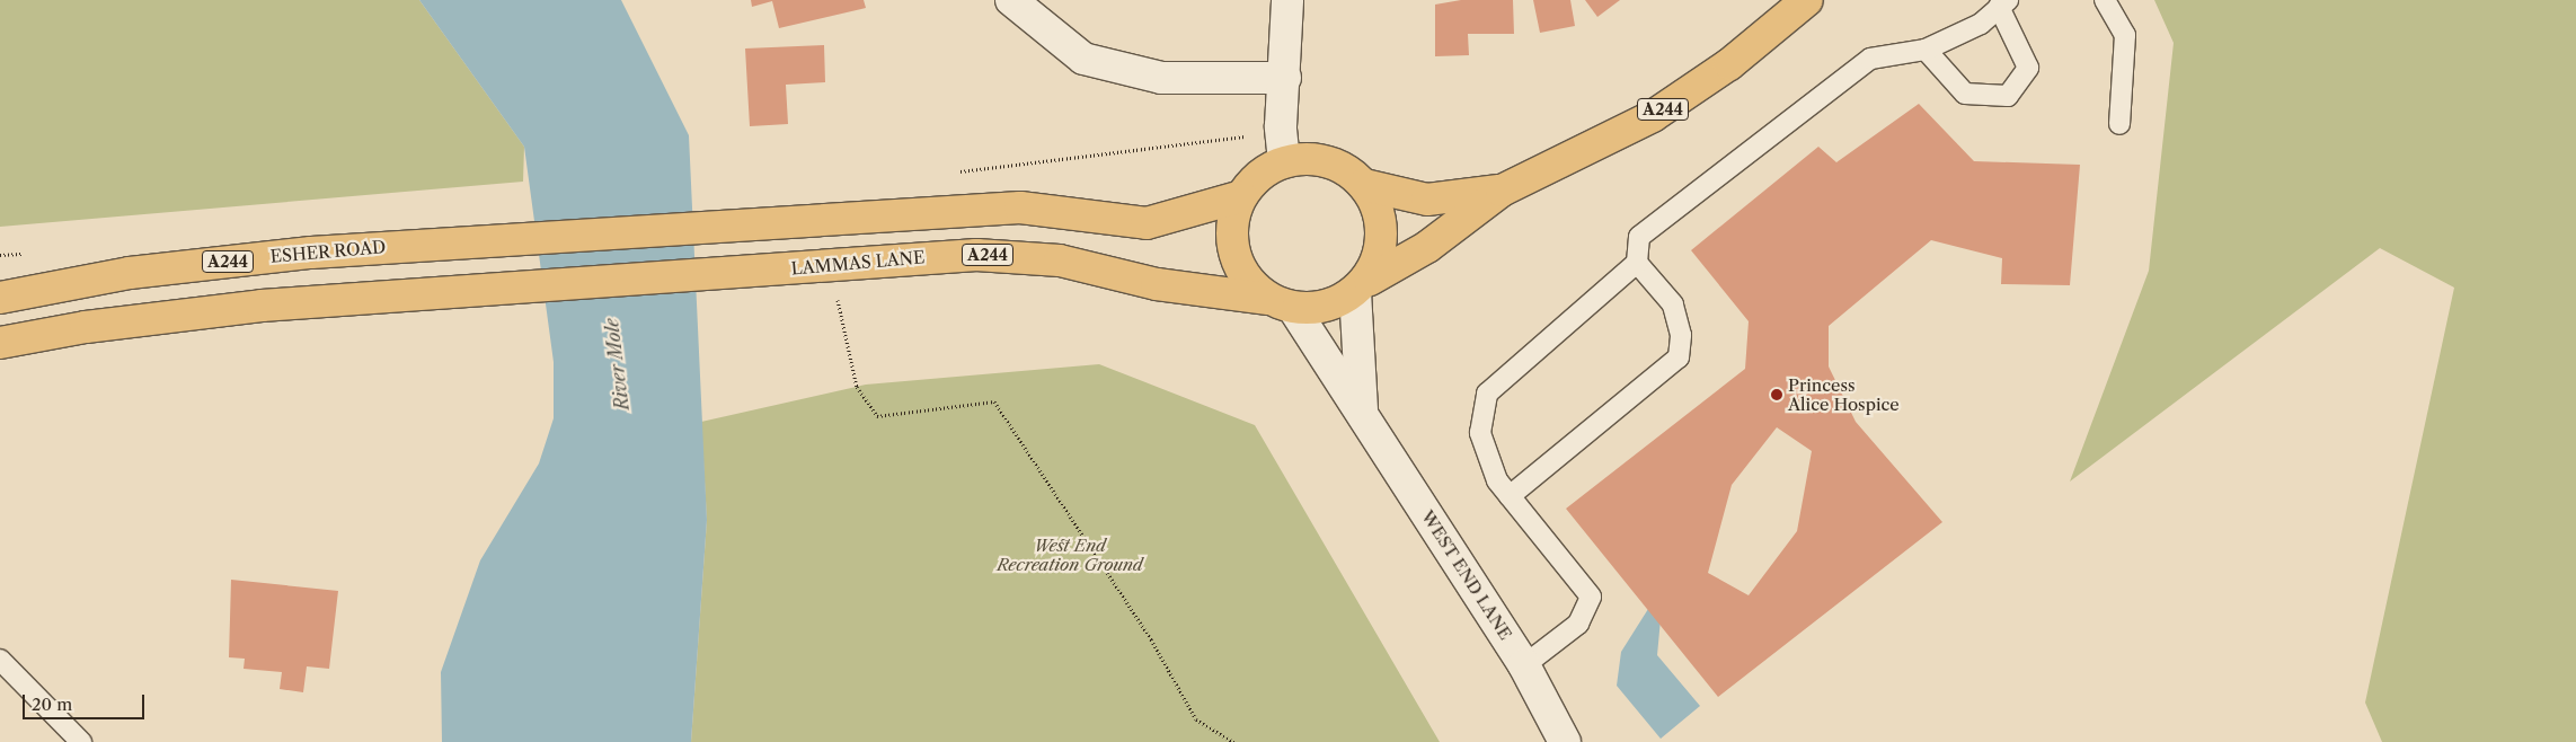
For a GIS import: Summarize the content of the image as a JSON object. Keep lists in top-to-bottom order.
{
  "streets": {
    "main road": ["A244", "ESHER ROAD", "LAMMAS LANE"],
    "street": ["WEST END LANE"]
  },
  "crossings": [
    ["A244", "ESHER ROAD"],
    ["A244", "LAMMAS LANE"],
    ["A244", "WEST END LANE"],
    ["ESHER ROAD", "LAMMAS LANE"],
    ["ESHER ROAD", "WEST END LANE"],
    ["LAMMAS LANE", "WEST END LANE"]
  ],
  "water": ["River Mole"],
  "parks": ["West End Recreation Ground"],
  "places": ["Princess Alice Hospice"],
  "scale_bar": "20 m"
}
